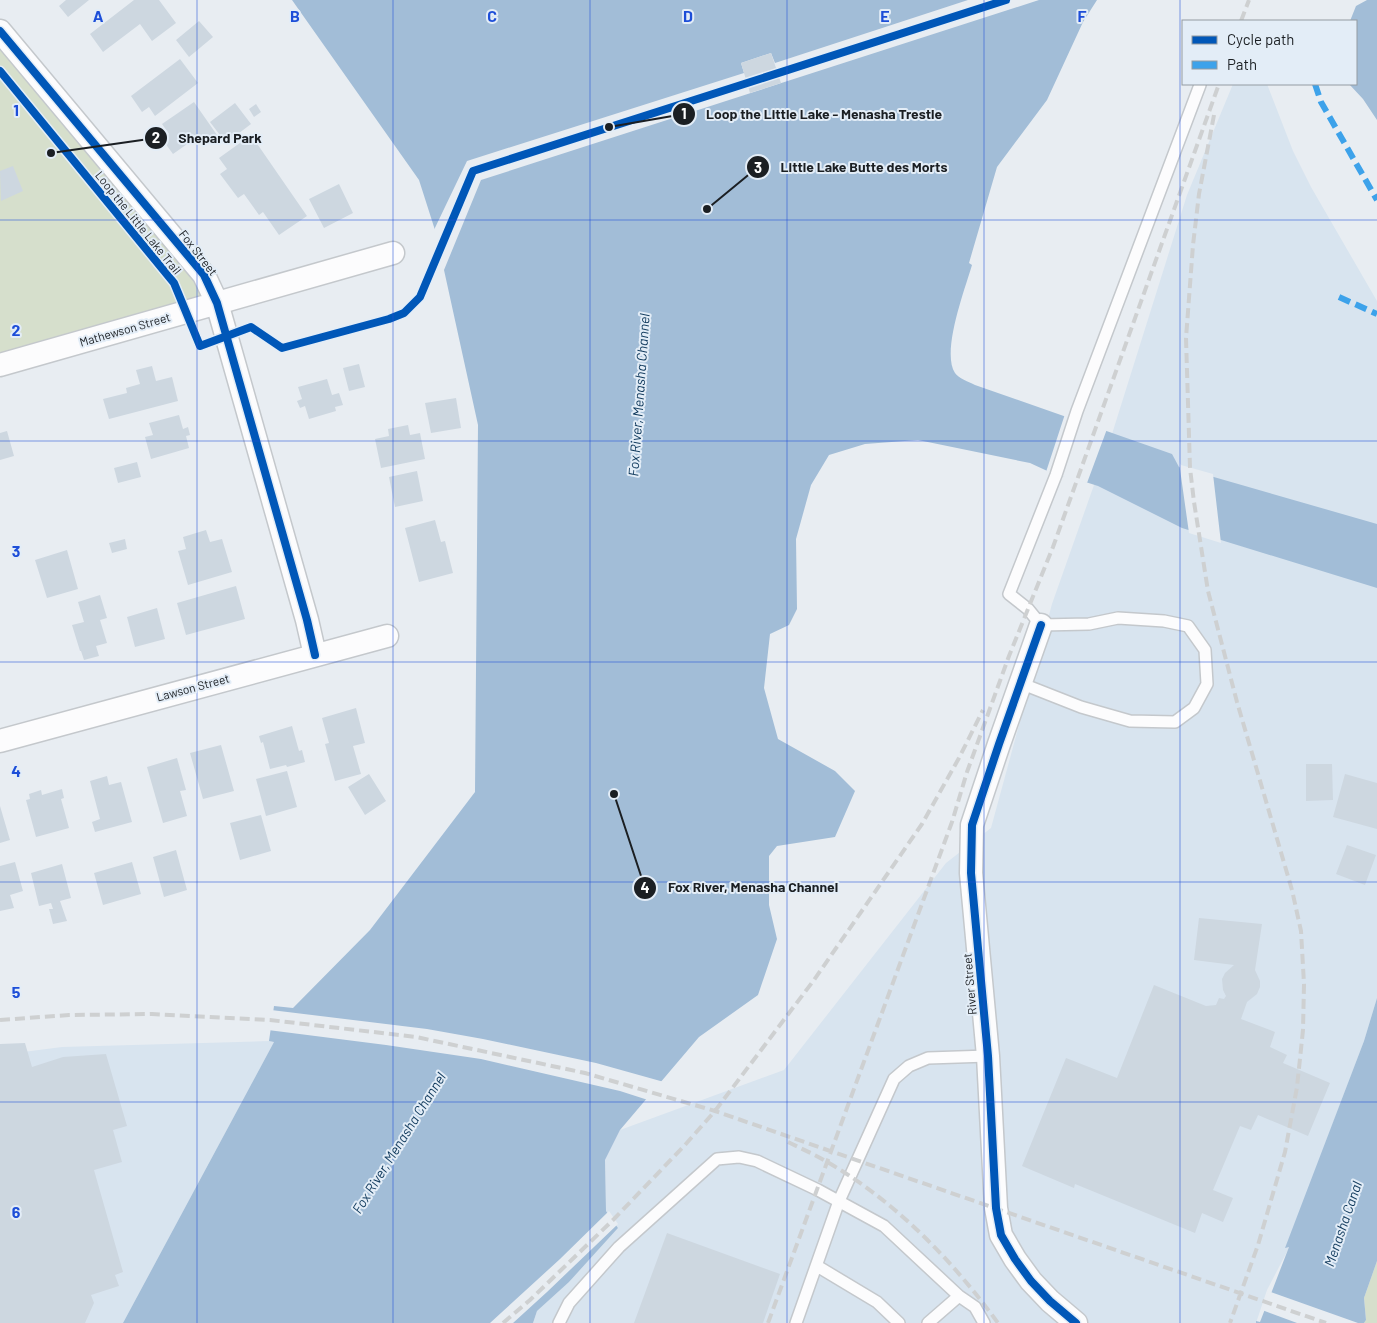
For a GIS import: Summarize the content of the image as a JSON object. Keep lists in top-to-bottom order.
{
  "streets": {
    "street": [
      "Fox Street",
      "Mathewson Street",
      "Lawson Street",
      "River Street"
    ],
    "cycle path": ["Loop the Little Lake Trail"]
  },
  "crossings": [
    ["Fox Street", "Mathewson Street"],
    ["Fox Street", "Lawson Street"]
  ],
  "water": ["Fox River, Menasha Channel", "Menasha Canal"],
  "places": [
    "Loop the Little Lake - Menasha Trestle",
    "Shepard Park",
    "Little Lake Butte des Morts",
    "Fox River, Menasha Channel"
  ],
  "legend": ["Cycle path", "Path"],
  "grid": {
    "columns": [
      "A",
      "B",
      "C",
      "D",
      "E",
      "F"
    ],
    "rows": [
      "1",
      "2",
      "3",
      "4",
      "5",
      "6"
    ]
  }
}
